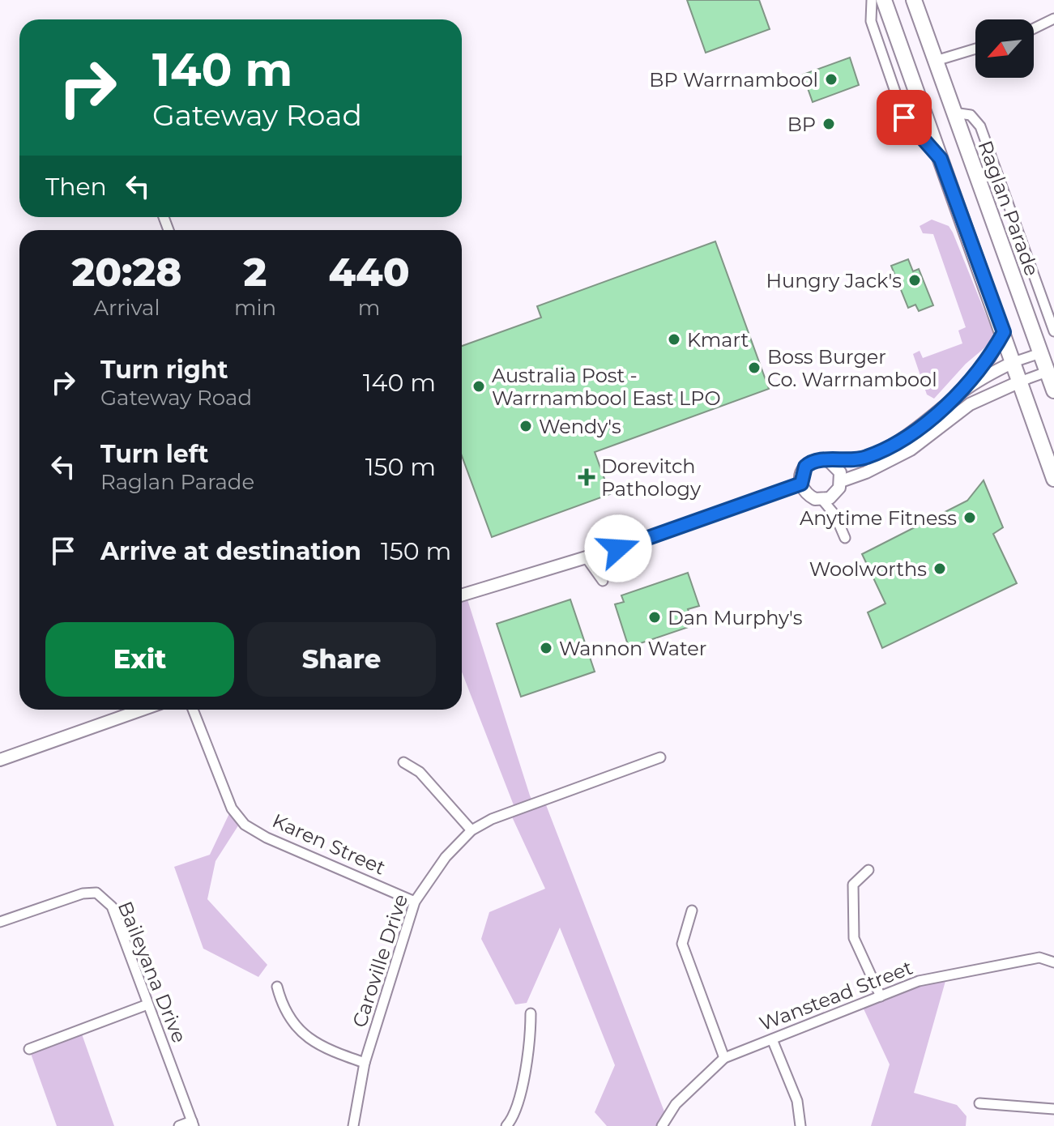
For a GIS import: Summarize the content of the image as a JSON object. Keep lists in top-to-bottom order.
{
  "streets": {
    "highway": ["Raglan Parade"],
    "street": [
      "Karen Street",
      "Caroville Drive",
      "Baileyana Drive",
      "Wanstead Street"
    ]
  },
  "crossings": [
    ["Karen Street", "Caroville Drive"]
  ],
  "places": {
    "other": [
      "BP Warrnambool",
      "BP",
      "Hungry Jack's",
      "Kmart",
      "Boss Burger Co. Warrnambool",
      "Australia Post - Warrnambool East LPO",
      "Wendy's",
      "Anytime Fitness",
      "Woolworths",
      "Dan Murphy's",
      "Wannon Water"
    ],
    "health": ["Dorevitch Pathology"]
  },
  "north": "bottom left",
  "page": {
    "turn": ["140 m", "Gateway Road"],
    "then": "Then",
    "eta": [
      "20:28",
      "Arrival",
      "2",
      "min",
      "440",
      "m"
    ],
    "list": [
      {
        "name": "Turn right",
        "note": "Gateway Road",
        "value": "140 m"
      },
      {
        "name": "Turn left",
        "note": "Raglan Parade",
        "value": "150 m"
      },
      {
        "name": "Arrive at destination",
        "value": "150 m"
      }
    ],
    "buttons": ["Exit", "Share"]
  }
}
